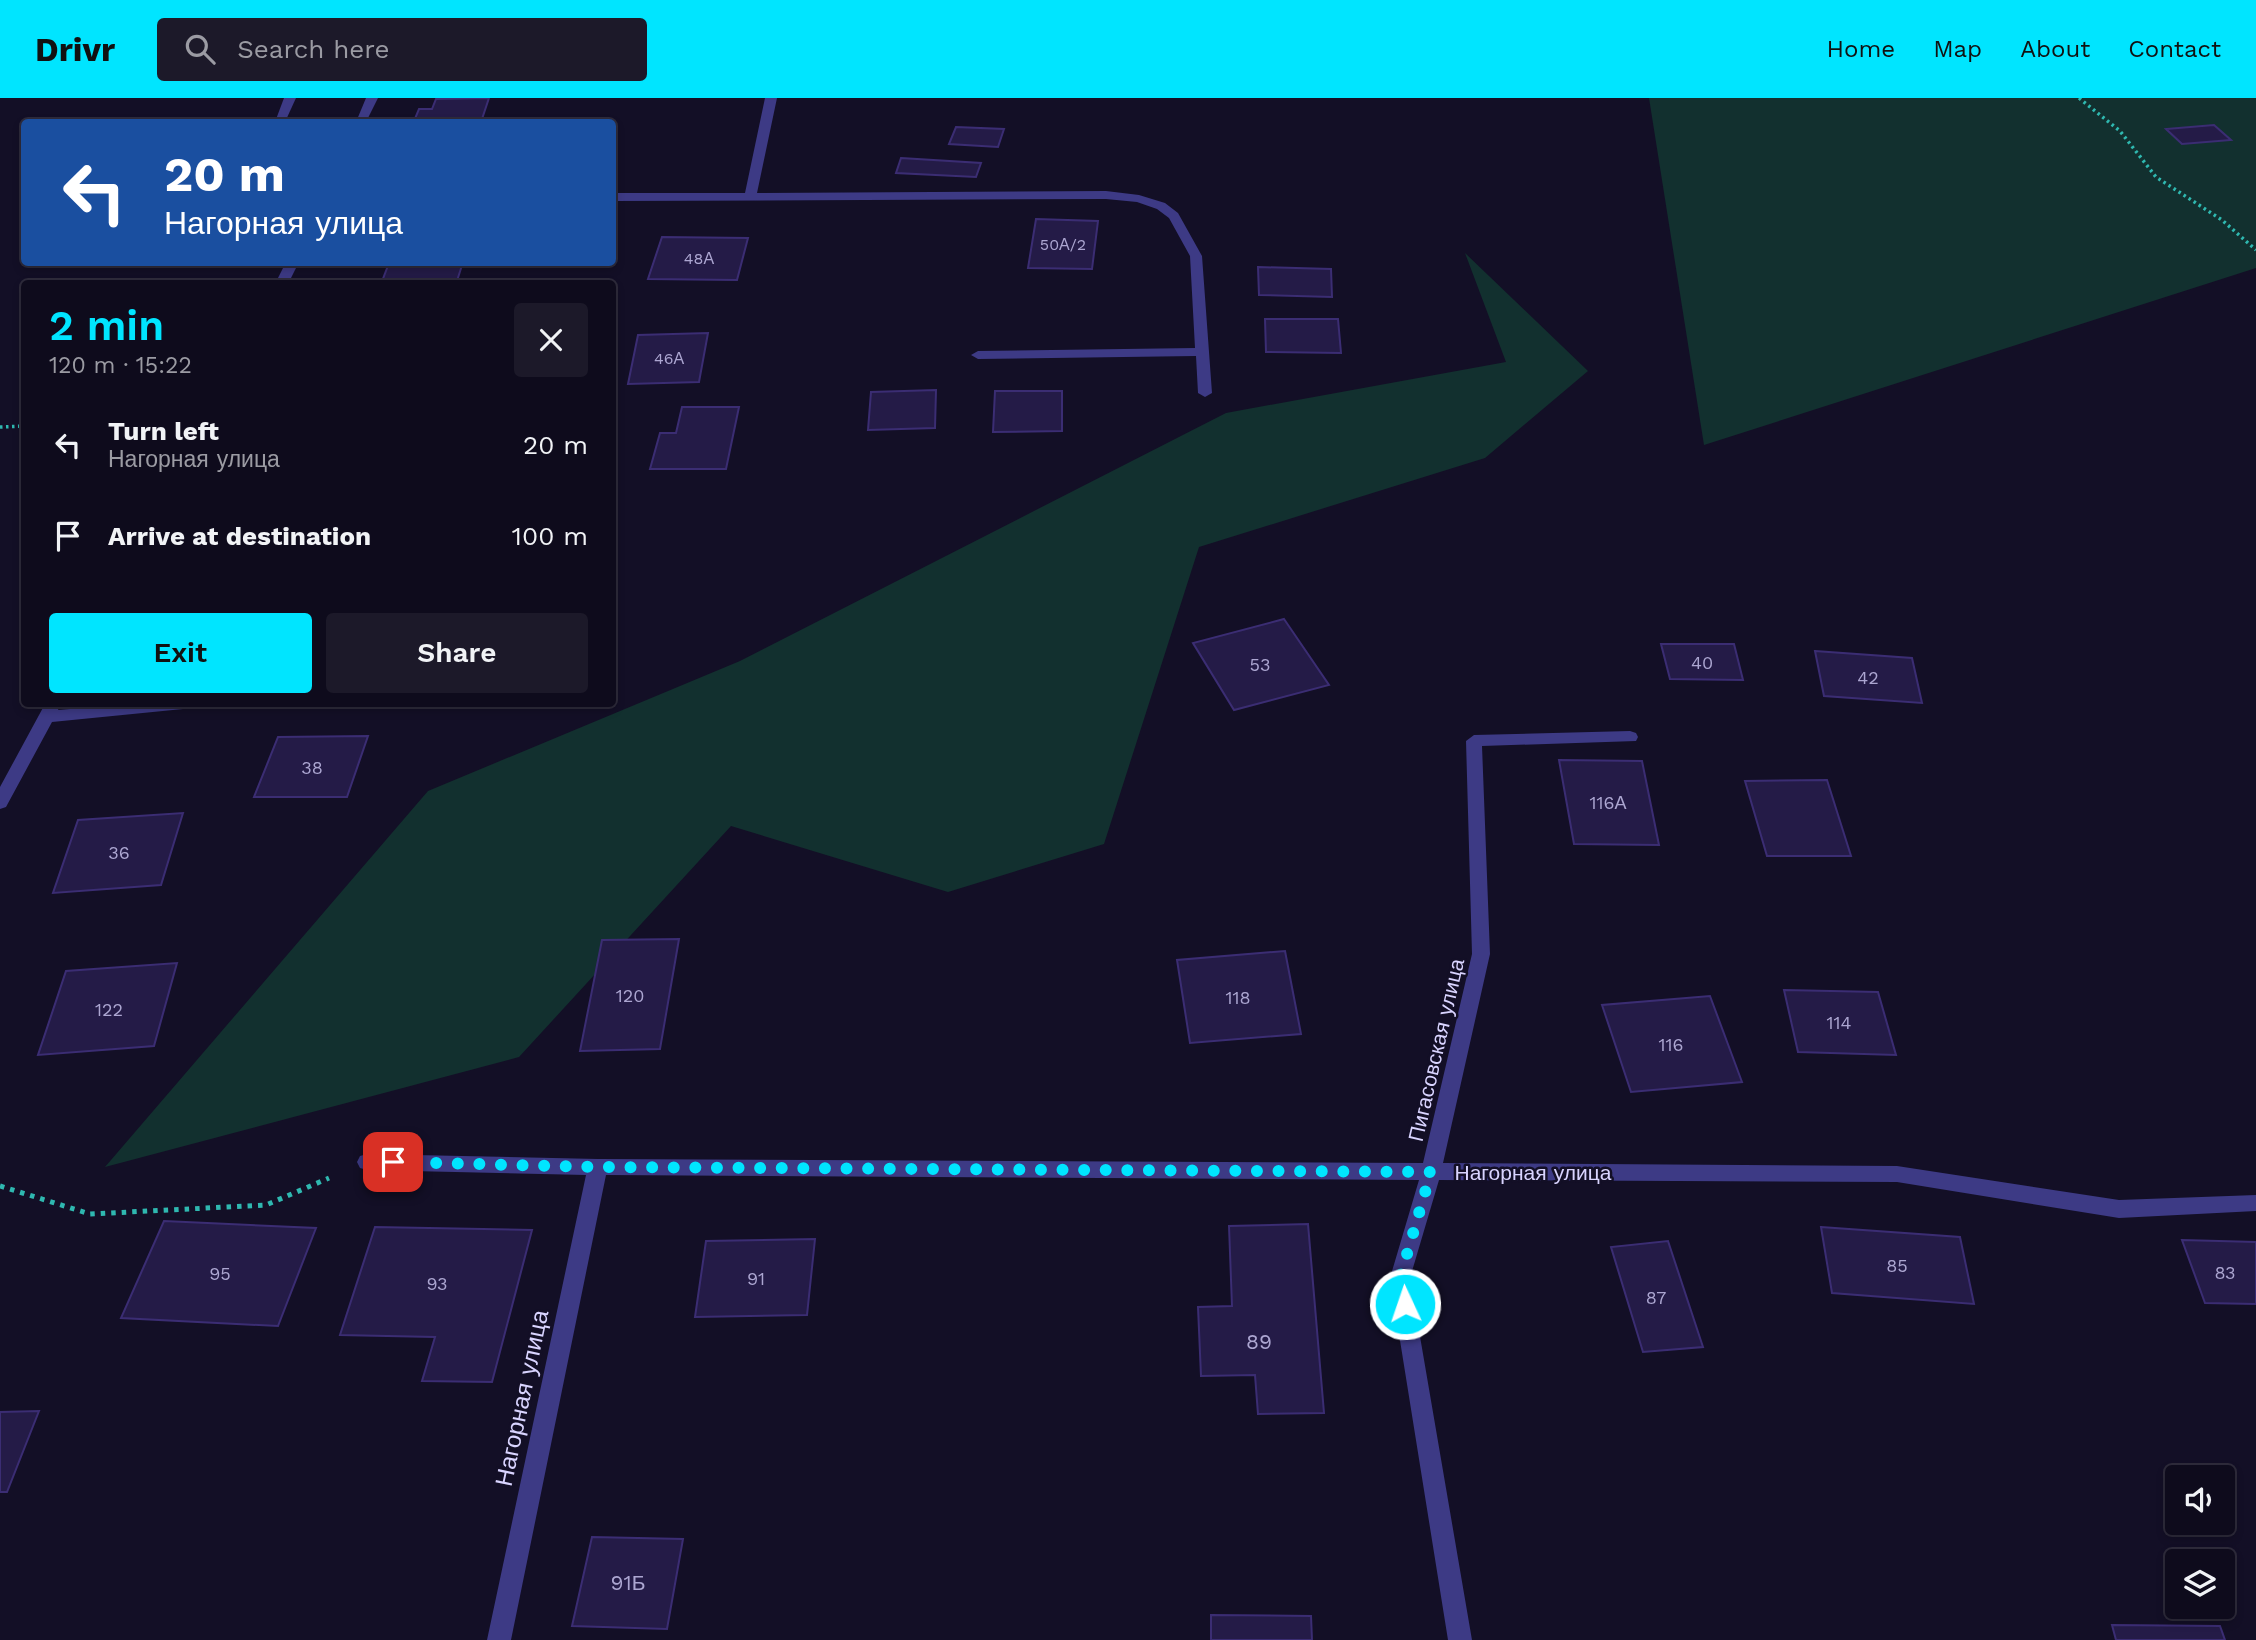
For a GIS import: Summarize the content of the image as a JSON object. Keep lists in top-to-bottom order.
{
  "streets": {
    "street": ["Пигасовская улица", "Нагорная улица"]
  },
  "crossings": [
    ["Пигасовская улица", "Нагорная улица"]
  ],
  "house_numbers": [
    "50А/2",
    "48А",
    "46А",
    "40",
    "53",
    "42",
    "38",
    "116А",
    "36",
    "120",
    "118",
    "122",
    "114",
    "116",
    "85",
    "83",
    "95",
    "91",
    "93",
    "87",
    "89",
    "91Б"
  ],
  "page": {
    "header": "Drivr",
    "search": "Search here",
    "nav": [
      "Home",
      "Map",
      "About",
      "Contact"
    ],
    "turn": ["20 m", "Нагорная улица"],
    "heading": ["2 min", "120 m · 15:22"],
    "list": [
      {
        "name": "Turn left",
        "note": "Нагорная улица",
        "value": "20 m"
      },
      {
        "name": "Arrive at destination",
        "value": "100 m"
      }
    ],
    "buttons": ["Exit", "Share"]
  }
}
